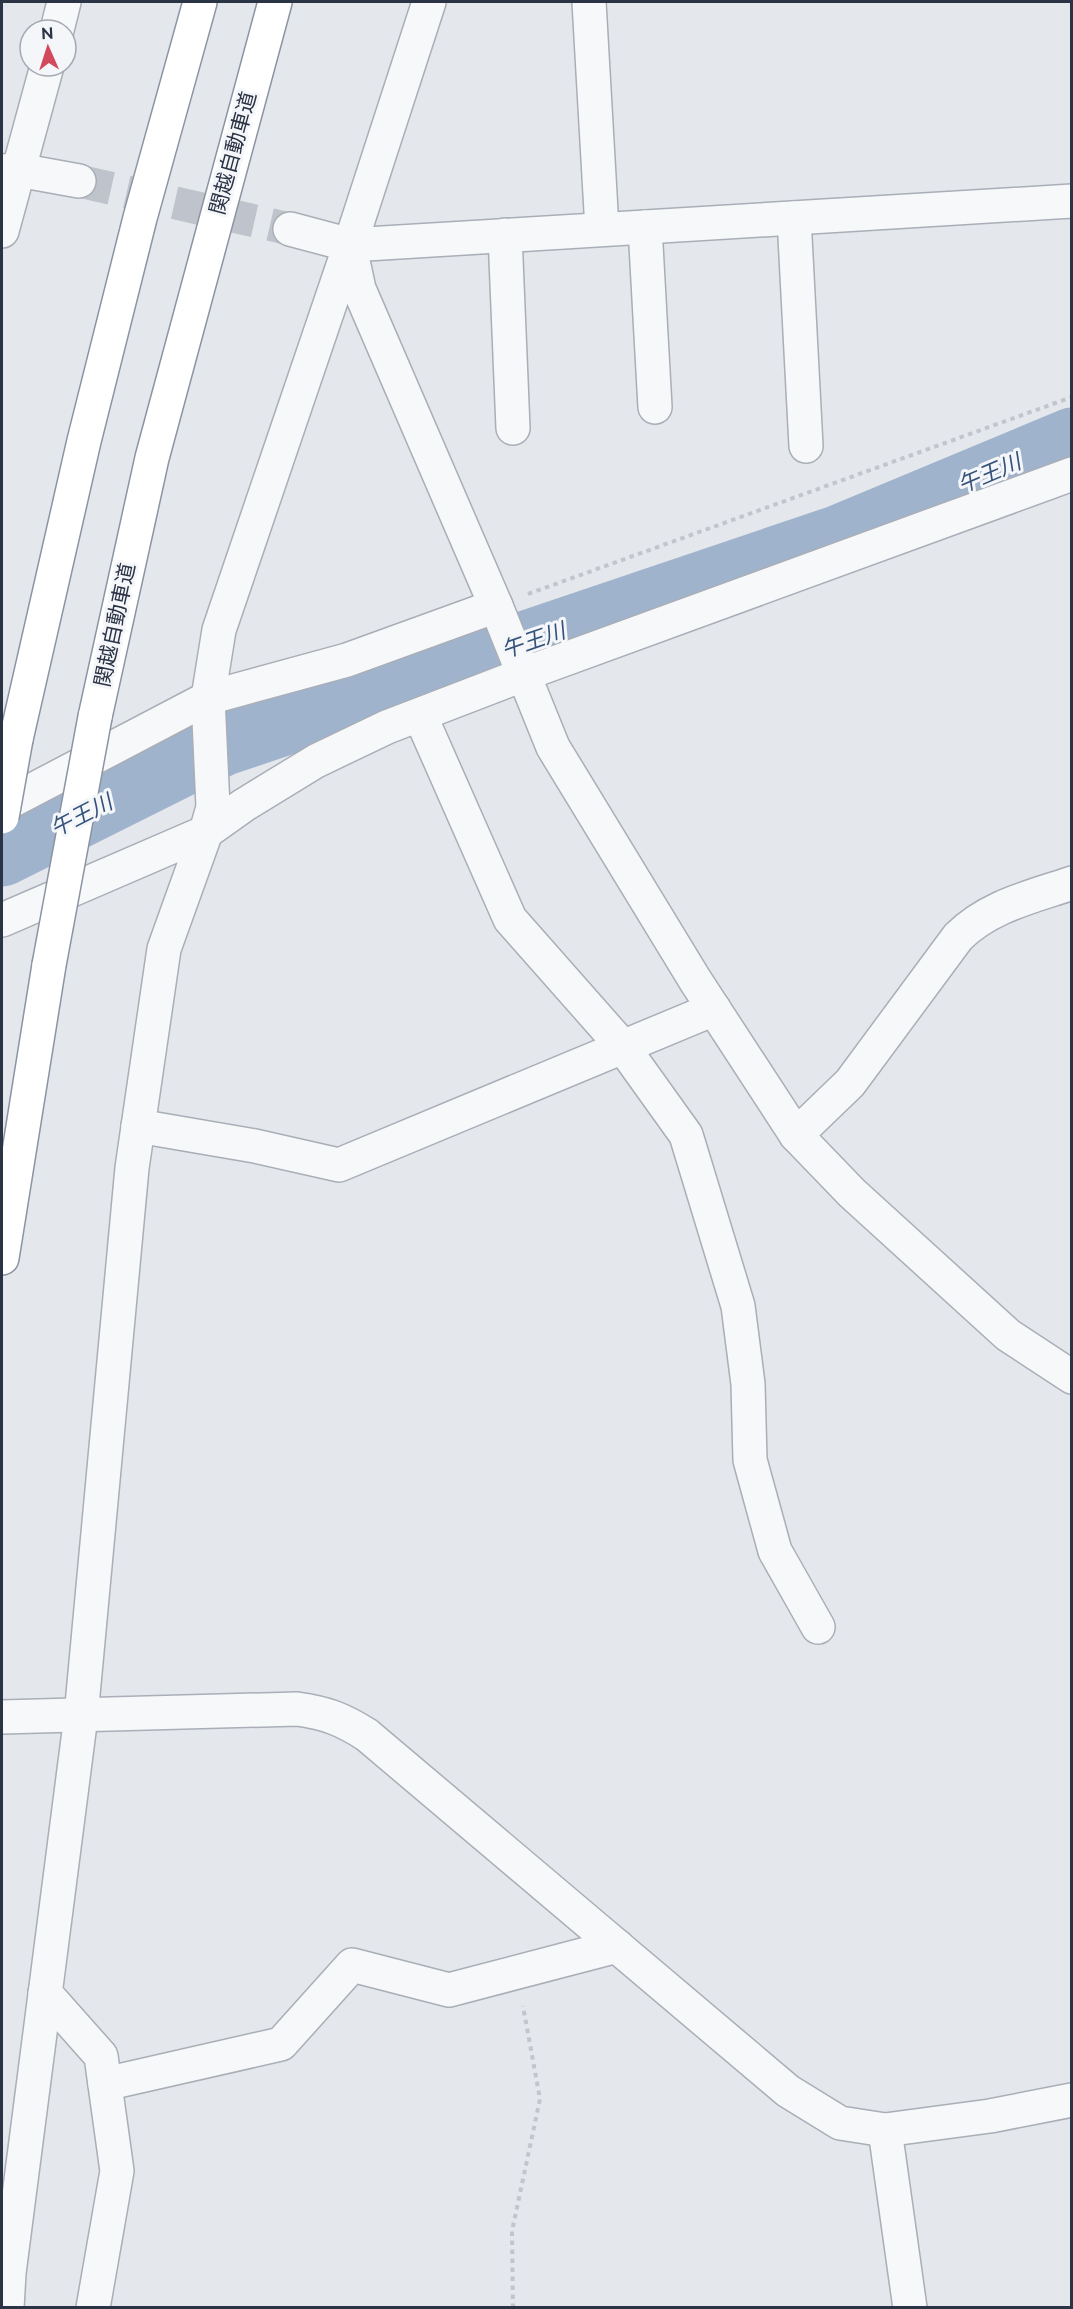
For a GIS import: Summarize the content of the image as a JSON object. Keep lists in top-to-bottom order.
{
  "streets": {
    "highway": ["関越自動車道"]
  },
  "water": ["午王川"],
  "north": "top"
}
